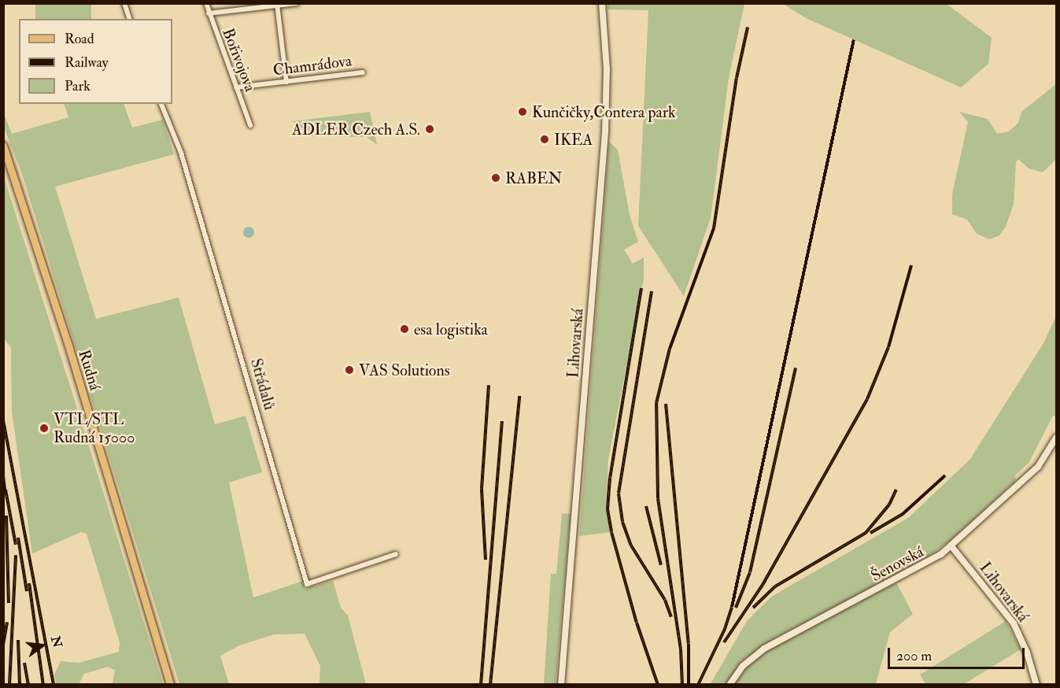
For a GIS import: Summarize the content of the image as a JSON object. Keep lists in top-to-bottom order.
{
  "streets": {
    "main road": ["Rudná"],
    "street": [
      "Bořivojova",
      "Chamrádova",
      "Lihovarská",
      "Střádalů",
      "Šenovská"
    ]
  },
  "crossings": [
    ["Bořivojova", "Chamrádova"],
    ["Lihovarská", "Šenovská"]
  ],
  "places": [
    "Kunčičky,Contera park",
    "ADLER Czech A.S.",
    "IKEA",
    "RABEN",
    "esa logistika",
    "VAS Solutions",
    "VTL/STL Rudná 15000"
  ],
  "legend": ["Road", "Railway", "Park"],
  "scale_bar": "200 m",
  "north": "right"
}
